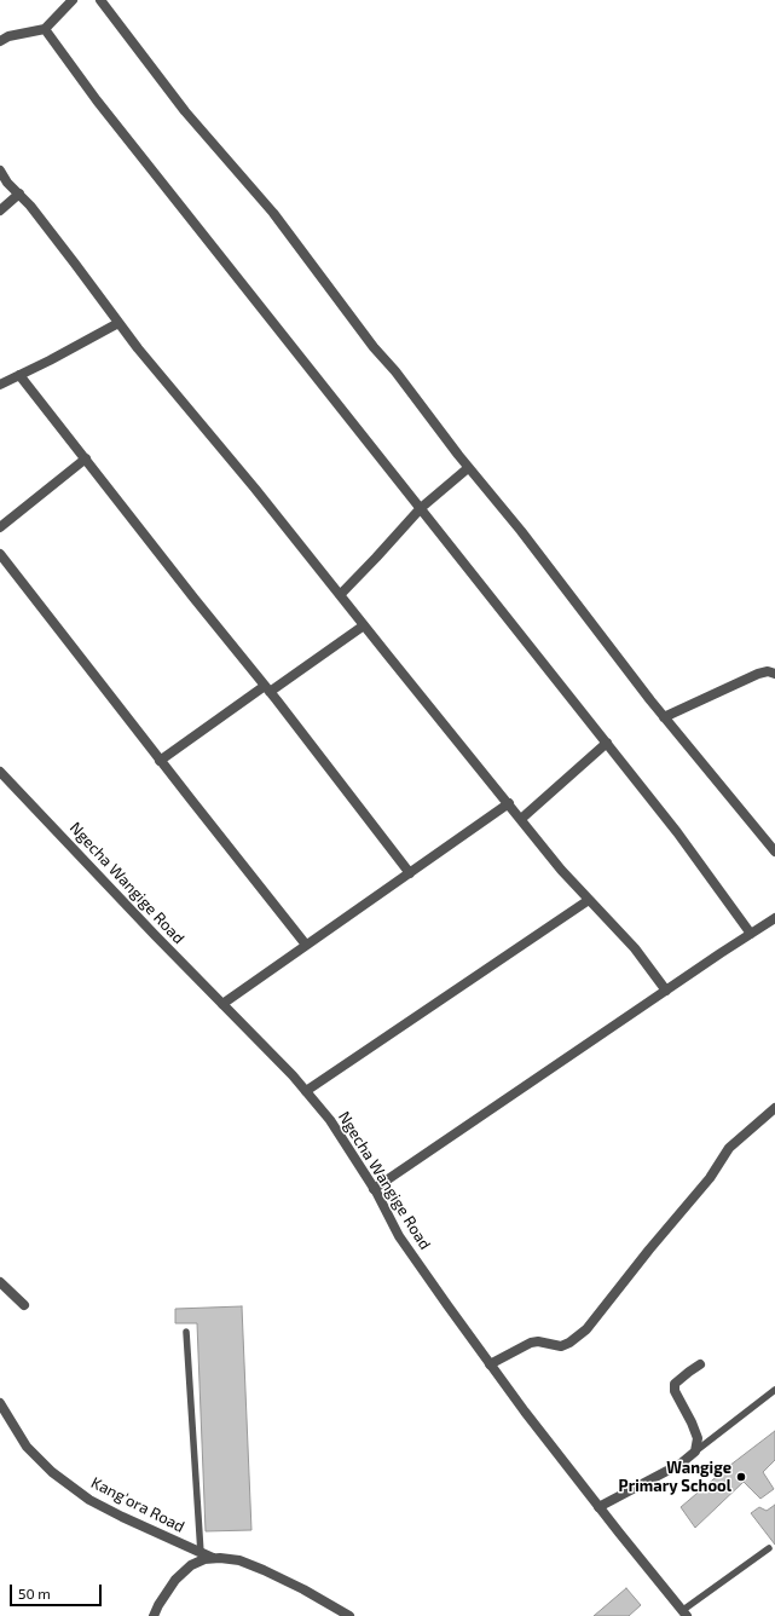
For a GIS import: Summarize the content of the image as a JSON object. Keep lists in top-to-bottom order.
{
  "streets": {
    "street": ["Ngecha Wangige Road", "Kang'ora Road"]
  },
  "places": ["Wangige Primary School"],
  "scale_bar": "50 m"
}
